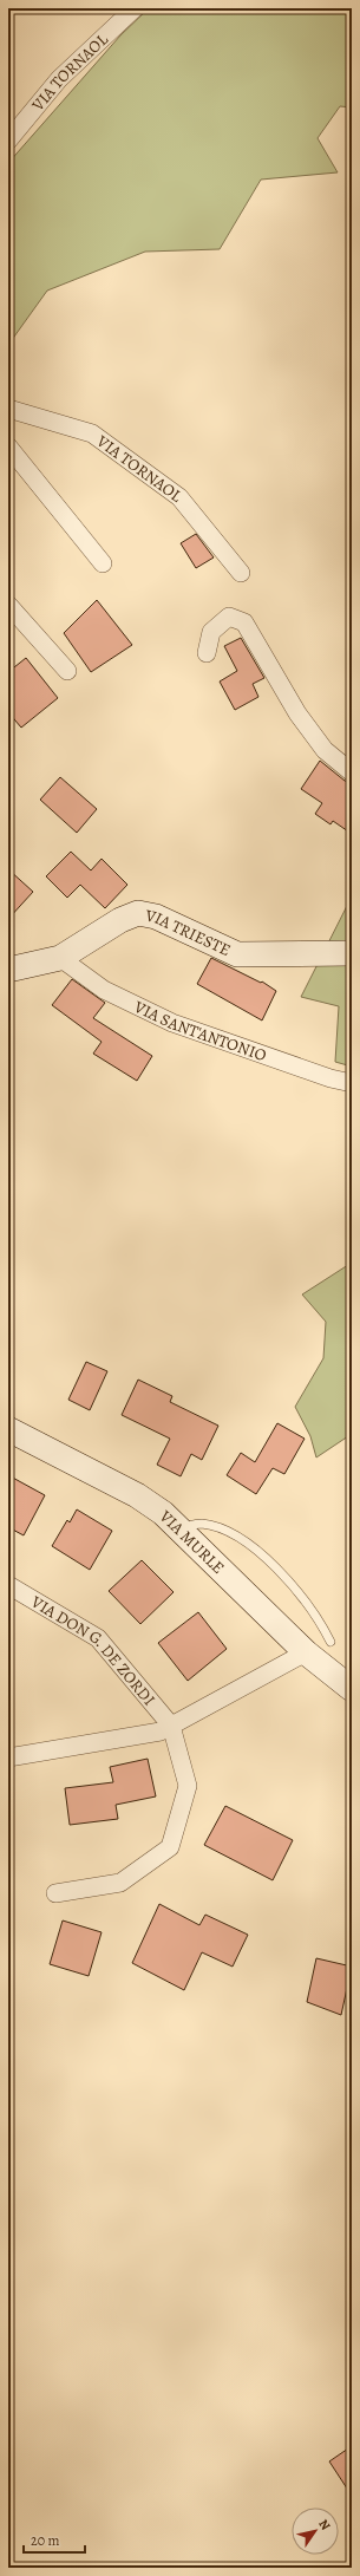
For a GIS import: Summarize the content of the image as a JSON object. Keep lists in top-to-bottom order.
{
  "streets": {
    "main road": ["VIA TRIESTE", "VIA MURLE"],
    "street": ["VIA TORNAOL", "VIA SANT'ANTONIO", "VIA DON G. DE ZORDI"]
  },
  "crossings": [
    ["VIA TRIESTE", "VIA SANT'ANTONIO"],
    ["VIA MURLE", "VIA DON G. DE ZORDI"]
  ],
  "scale_bar": "20 m",
  "north": "top right"
}
